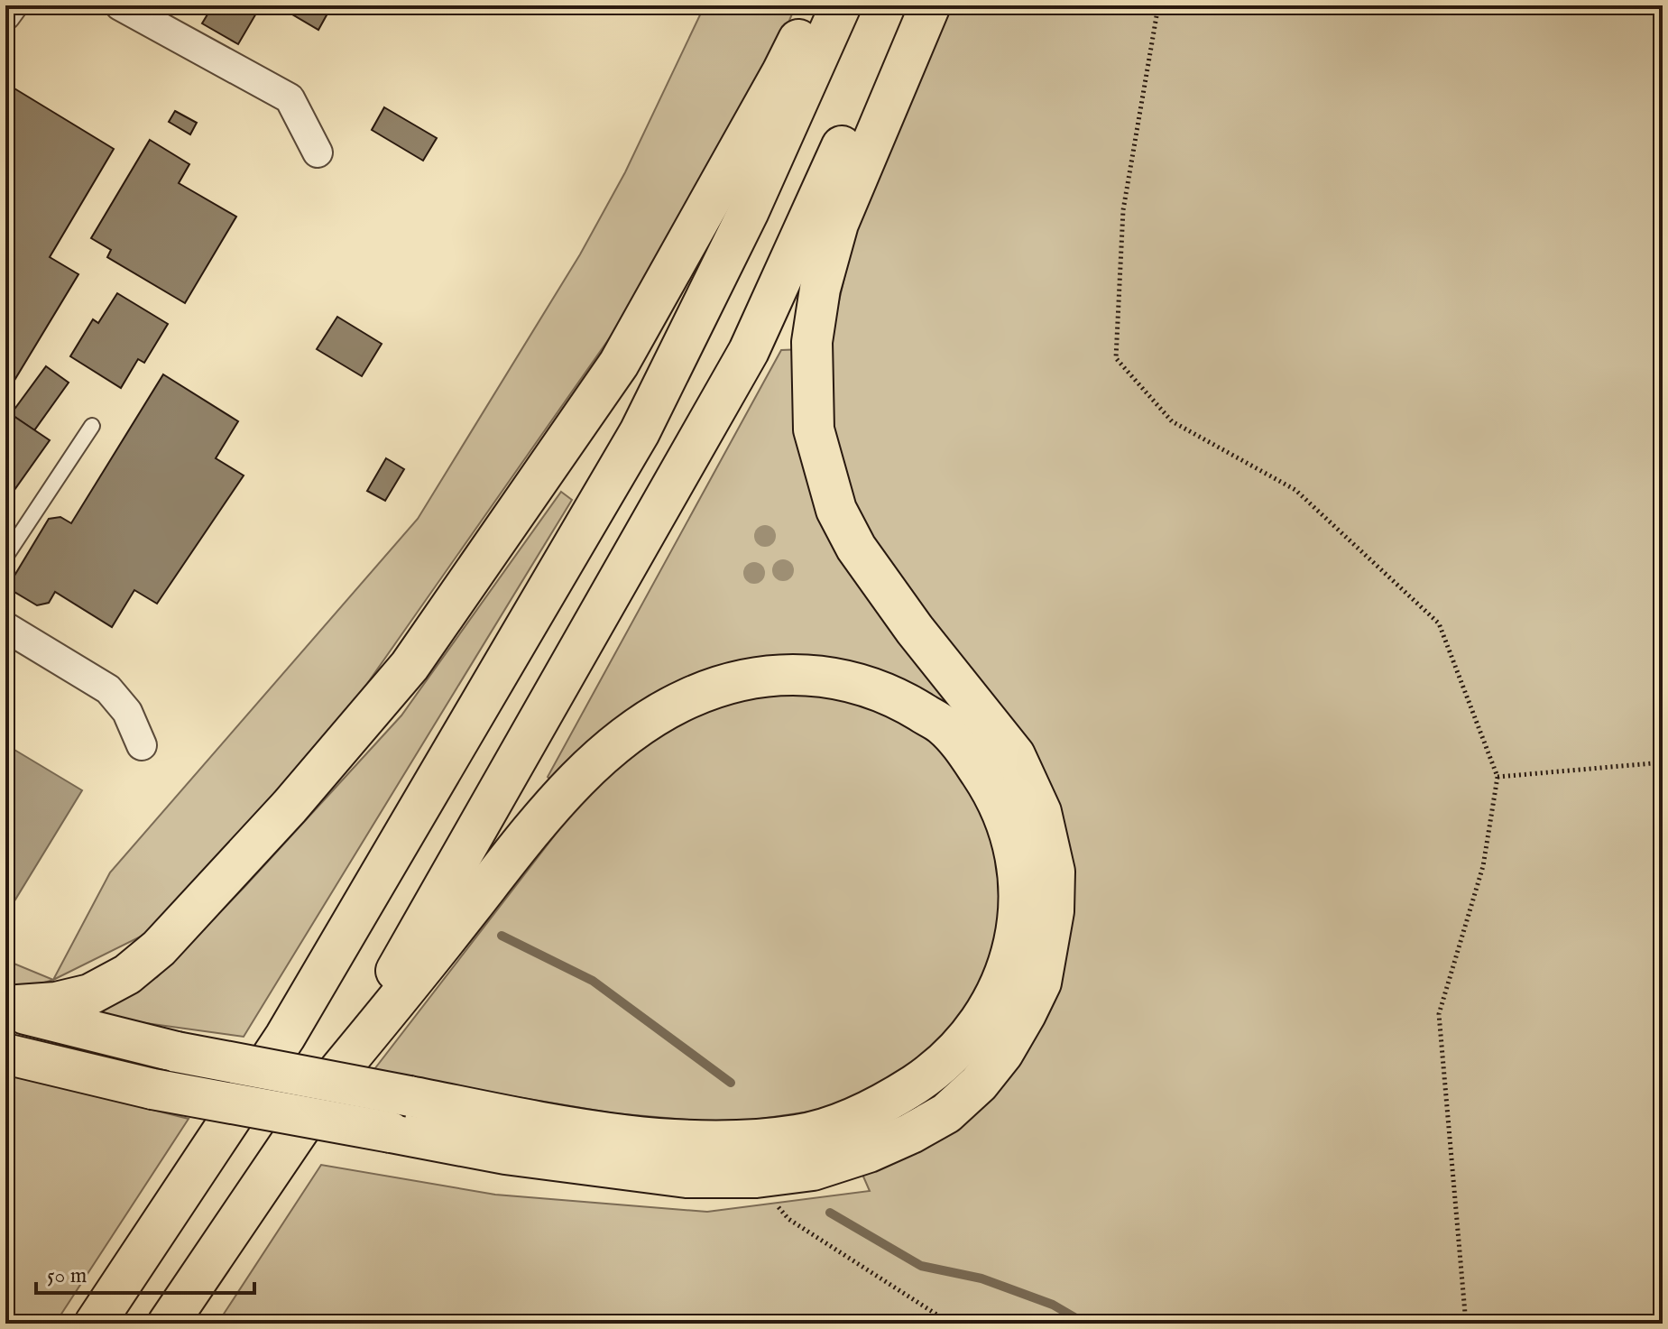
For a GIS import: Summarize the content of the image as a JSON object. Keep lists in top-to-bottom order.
{
  "scale_bar": "50 m"
}
